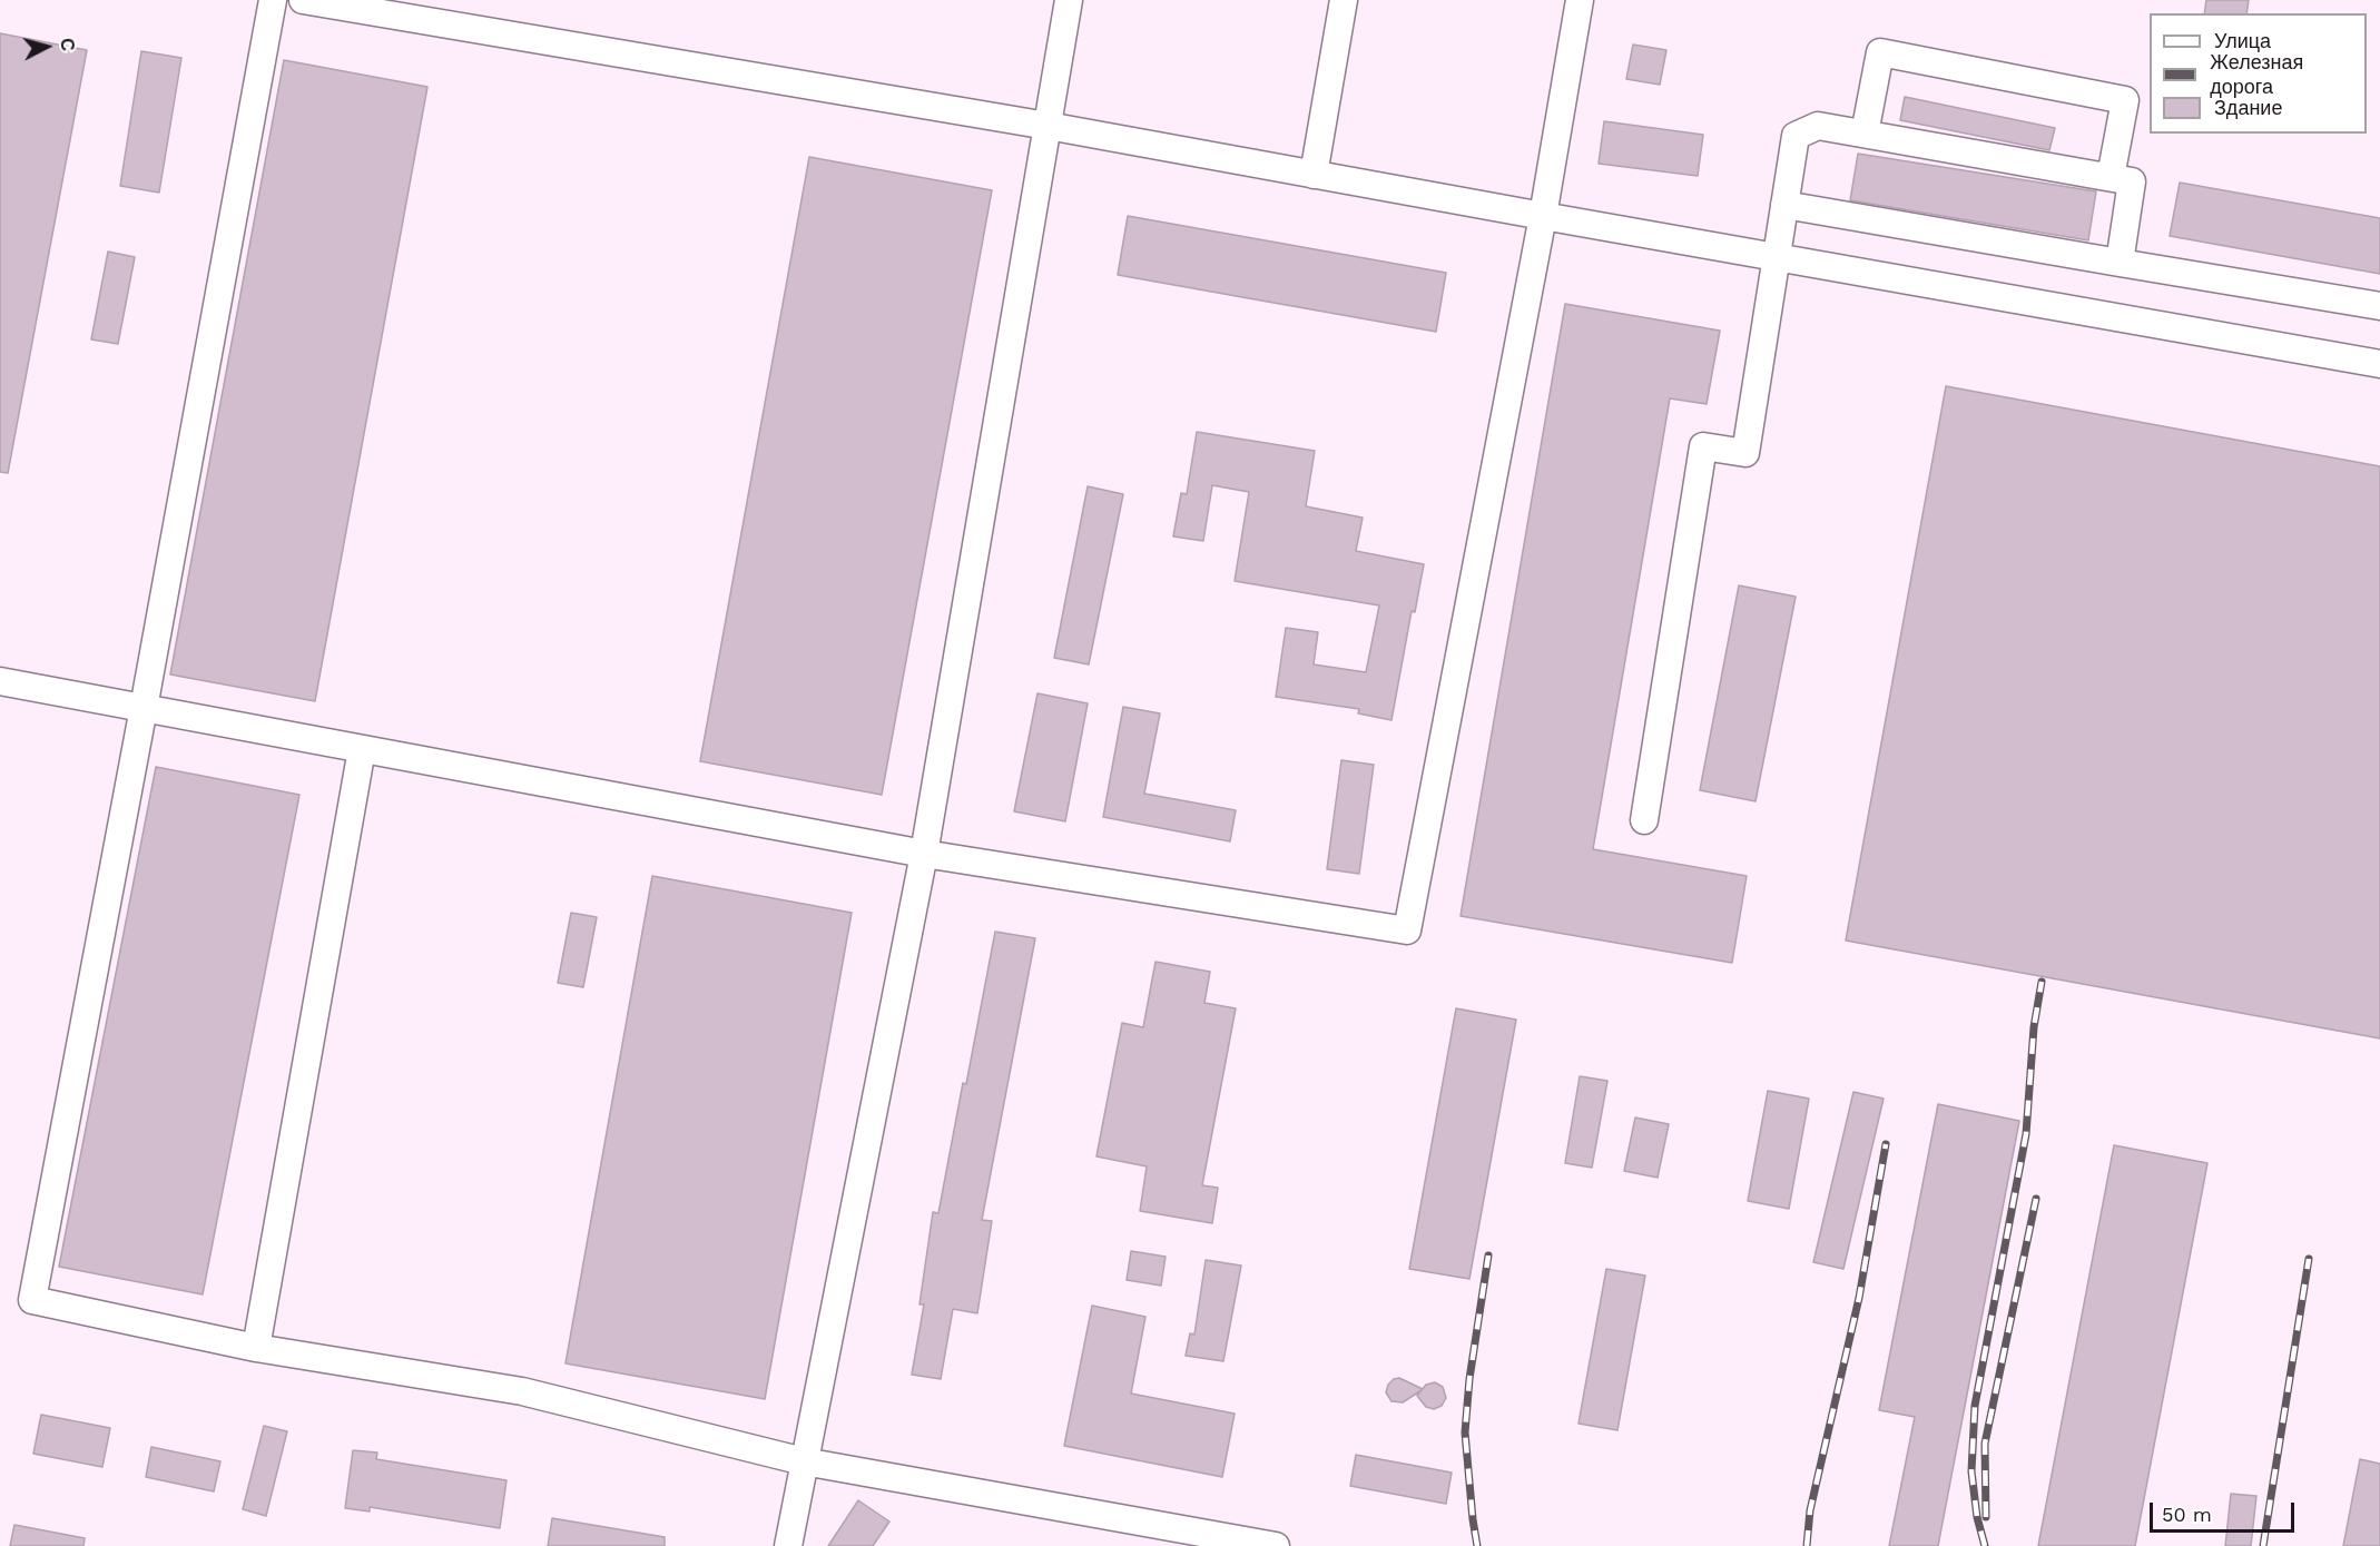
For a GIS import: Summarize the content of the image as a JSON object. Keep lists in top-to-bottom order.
{
  "legend": ["Улица", "Железная дорога", "Здание"],
  "scale_bar": "50 m",
  "north": "right"
}
